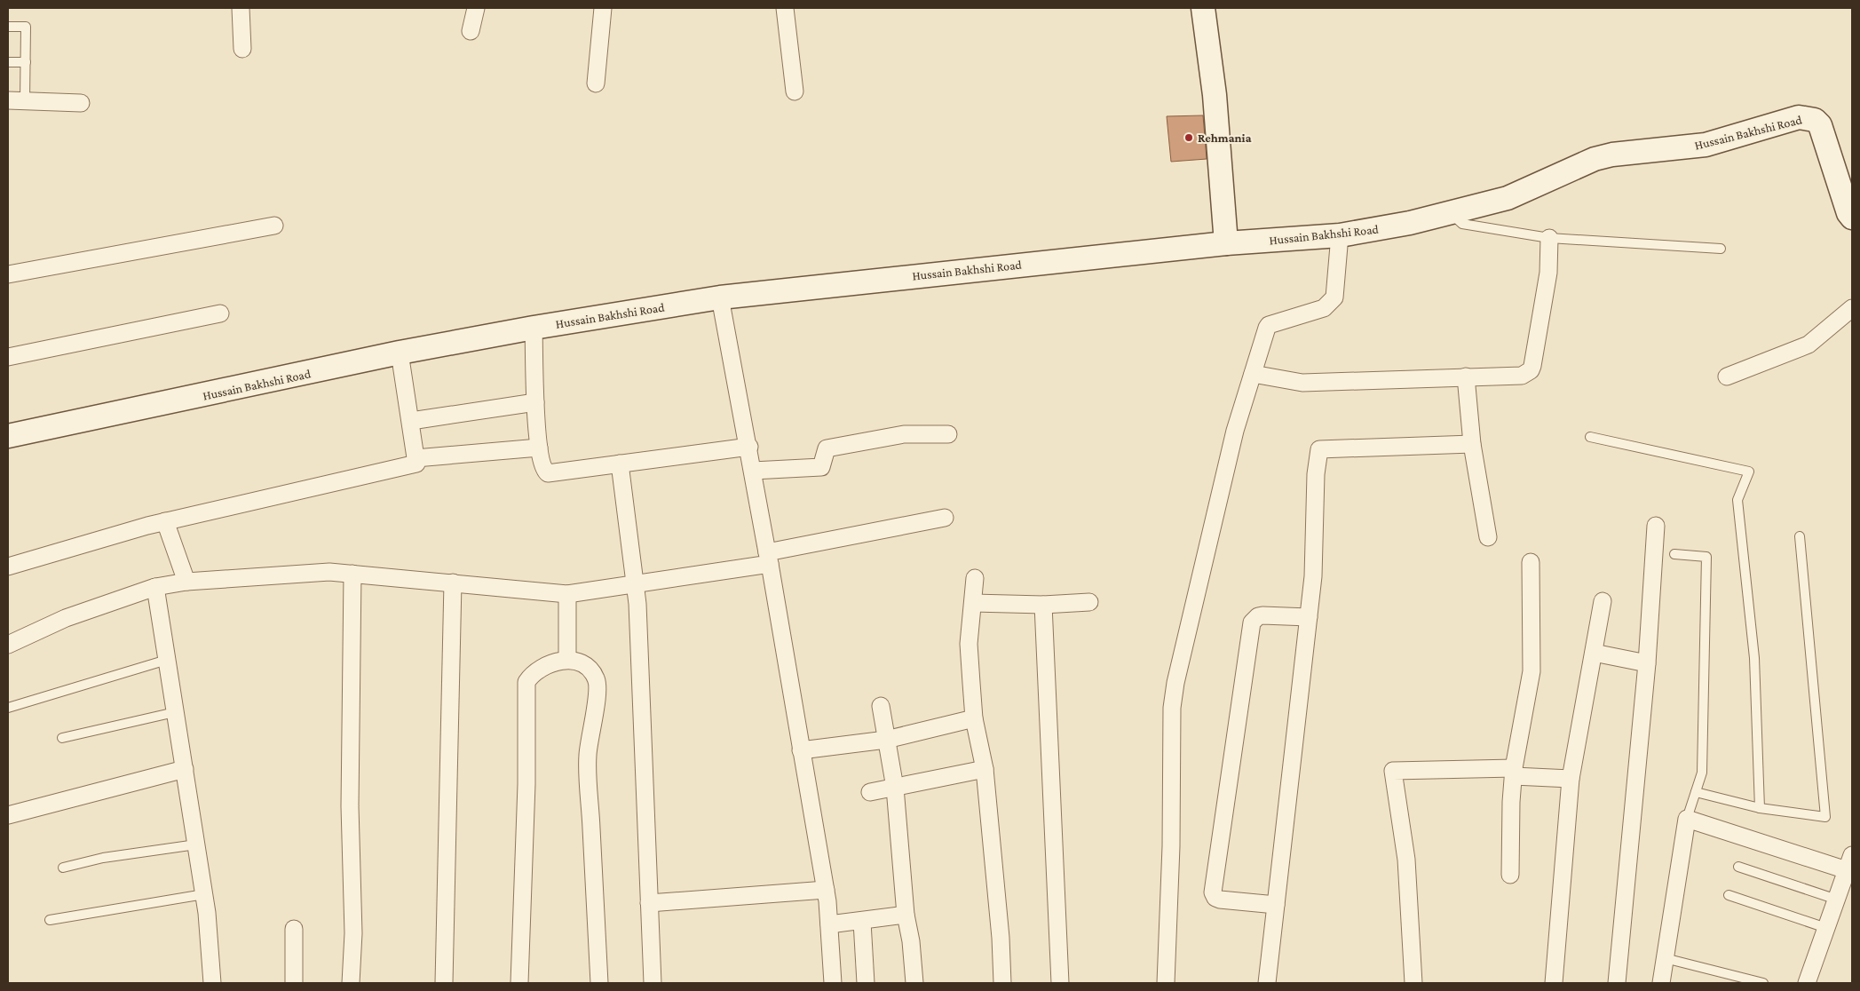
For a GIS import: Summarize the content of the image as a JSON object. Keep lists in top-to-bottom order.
{
  "streets": {
    "street": ["Hussain Bakhshi Road"]
  },
  "places": ["Rehmania"]
}
